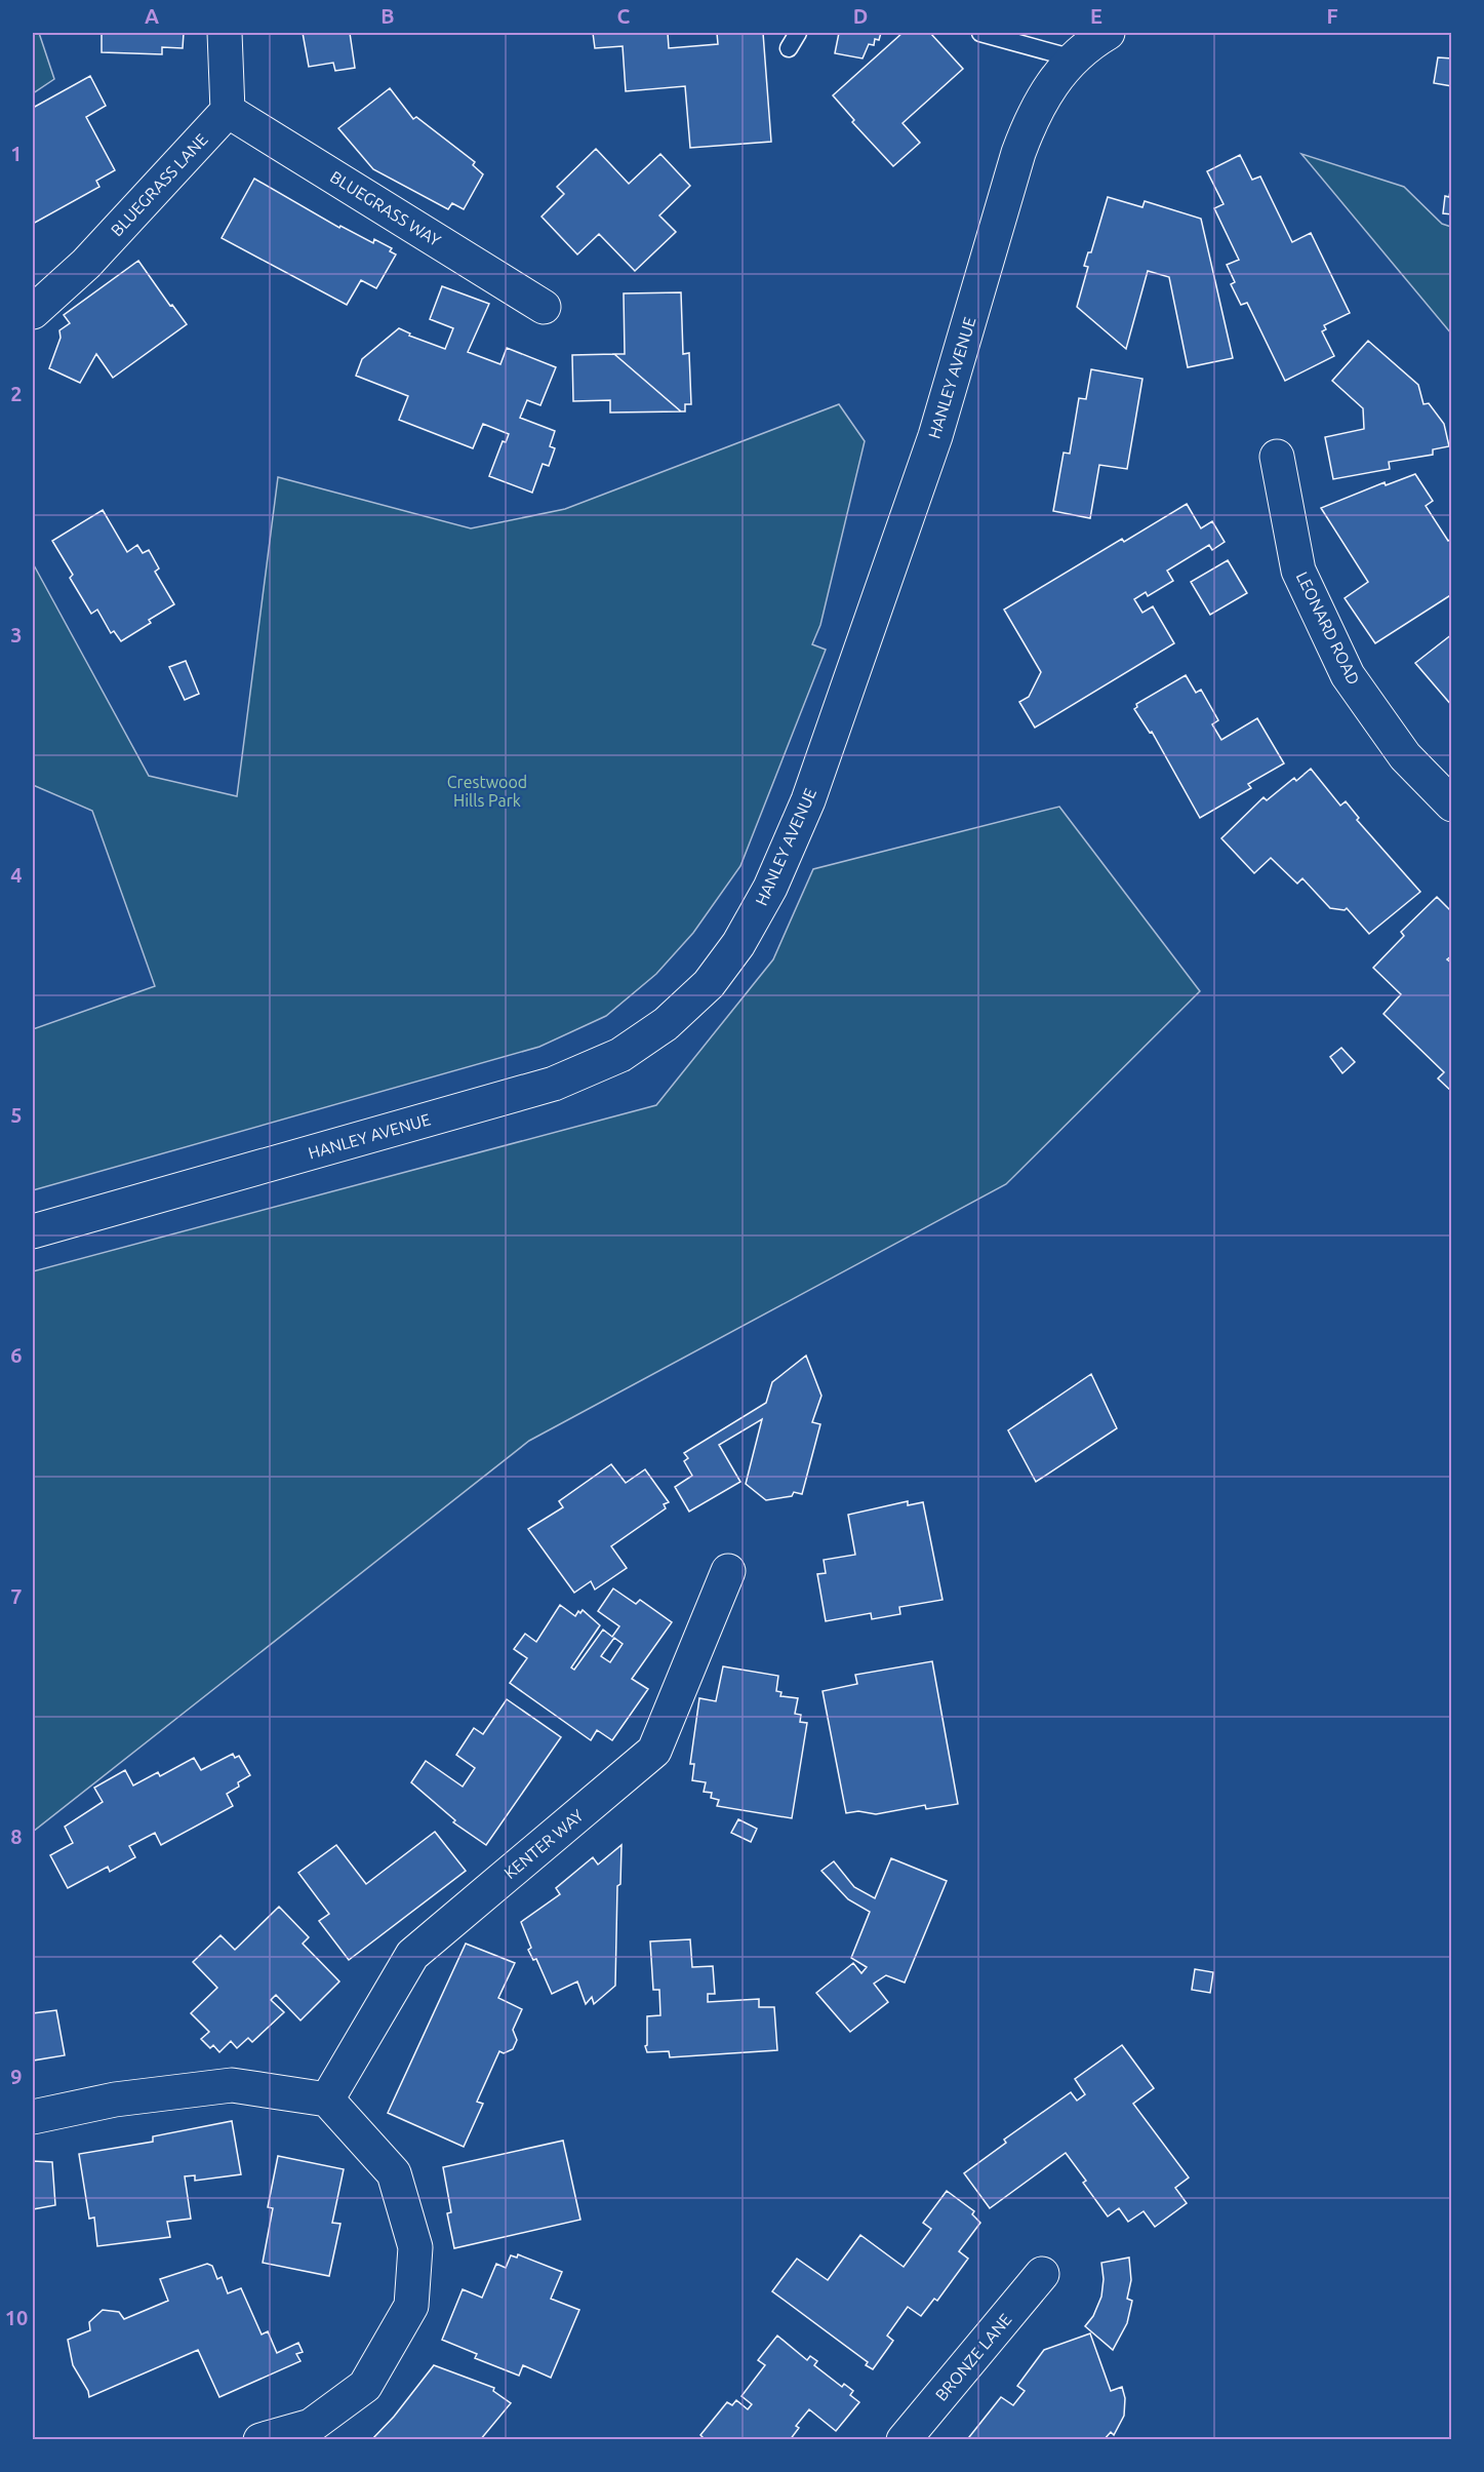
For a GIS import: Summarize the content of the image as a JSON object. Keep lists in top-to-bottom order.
{
  "streets": {
    "street": [
      "BLUEGRASS LANE",
      "BLUEGRASS WAY",
      "HANLEY AVENUE",
      "LEONARD ROAD",
      "KENTER WAY",
      "BRONZE LANE"
    ]
  },
  "crossings": [
    ["BLUEGRASS LANE", "BLUEGRASS WAY"]
  ],
  "parks": ["Crestwood Hills Park"],
  "grid": {
    "columns": [
      "A",
      "B",
      "C",
      "D",
      "E",
      "F"
    ],
    "rows": [
      "1",
      "2",
      "3",
      "4",
      "5",
      "6",
      "7",
      "8",
      "9",
      "10"
    ]
  }
}
